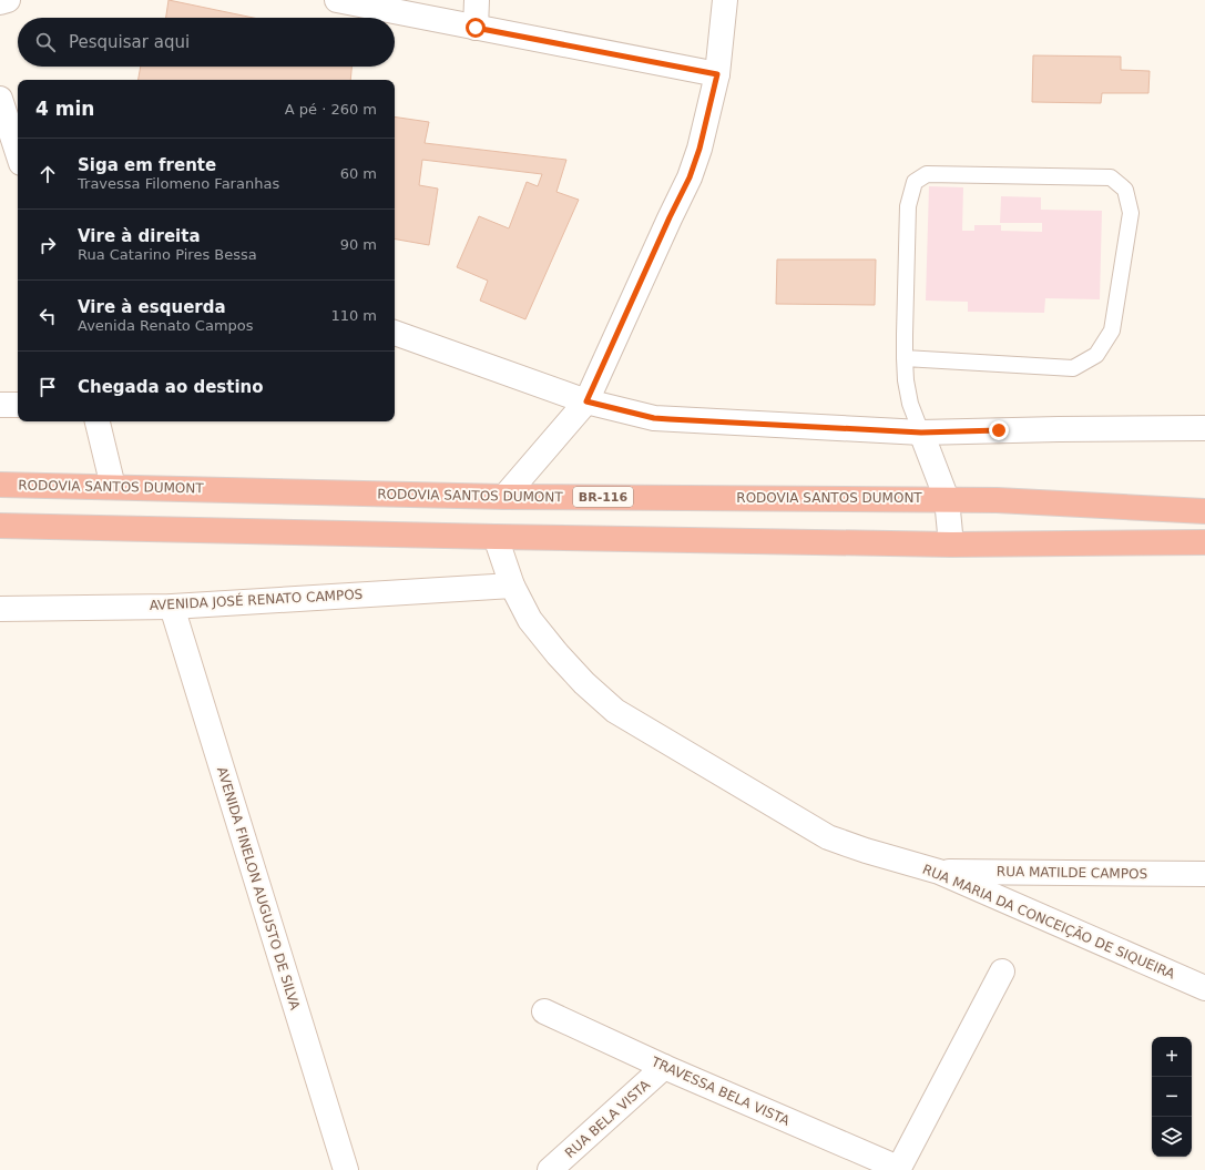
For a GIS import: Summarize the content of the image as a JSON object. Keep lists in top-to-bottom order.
{
  "streets": {
    "highway": ["RODOVIA SANTOS DUMONT", "BR-116"],
    "street": [
      "AVENIDA JOSÉ RENATO CAMPOS",
      "RUA MATILDE CAMPOS",
      "AVENIDA FINELON AUGUSTO DE SILVA",
      "RUA MARIA DA CONCEIÇÃO DE SIQUEIRA",
      "TRAVESSA BELA VISTA",
      "RUA BELA VISTA"
    ]
  },
  "crossings": [
    ["AVENIDA JOSÉ RENATO CAMPOS", "AVENIDA FINELON AUGUSTO DE SILVA"],
    ["AVENIDA JOSÉ RENATO CAMPOS", "RUA MARIA DA CONCEIÇÃO DE SIQUEIRA"],
    ["RUA MATILDE CAMPOS", "RUA MARIA DA CONCEIÇÃO DE SIQUEIRA"],
    ["TRAVESSA BELA VISTA", "RUA BELA VISTA"]
  ],
  "page": {
    "search": "Pesquisar aqui",
    "heading": ["4 min", "A pé · 260 m"],
    "list": [
      ["Siga em frente", "Travessa Filomeno Faranhas", "60 m"],
      ["Vire à direita", "Rua Catarino Pires Bessa", "90 m"],
      ["Vire à esquerda", "Avenida Renato Campos", "110 m"],
      "Chegada ao destino"
    ],
    "map_buttons": ["+", "−"]
  }
}
